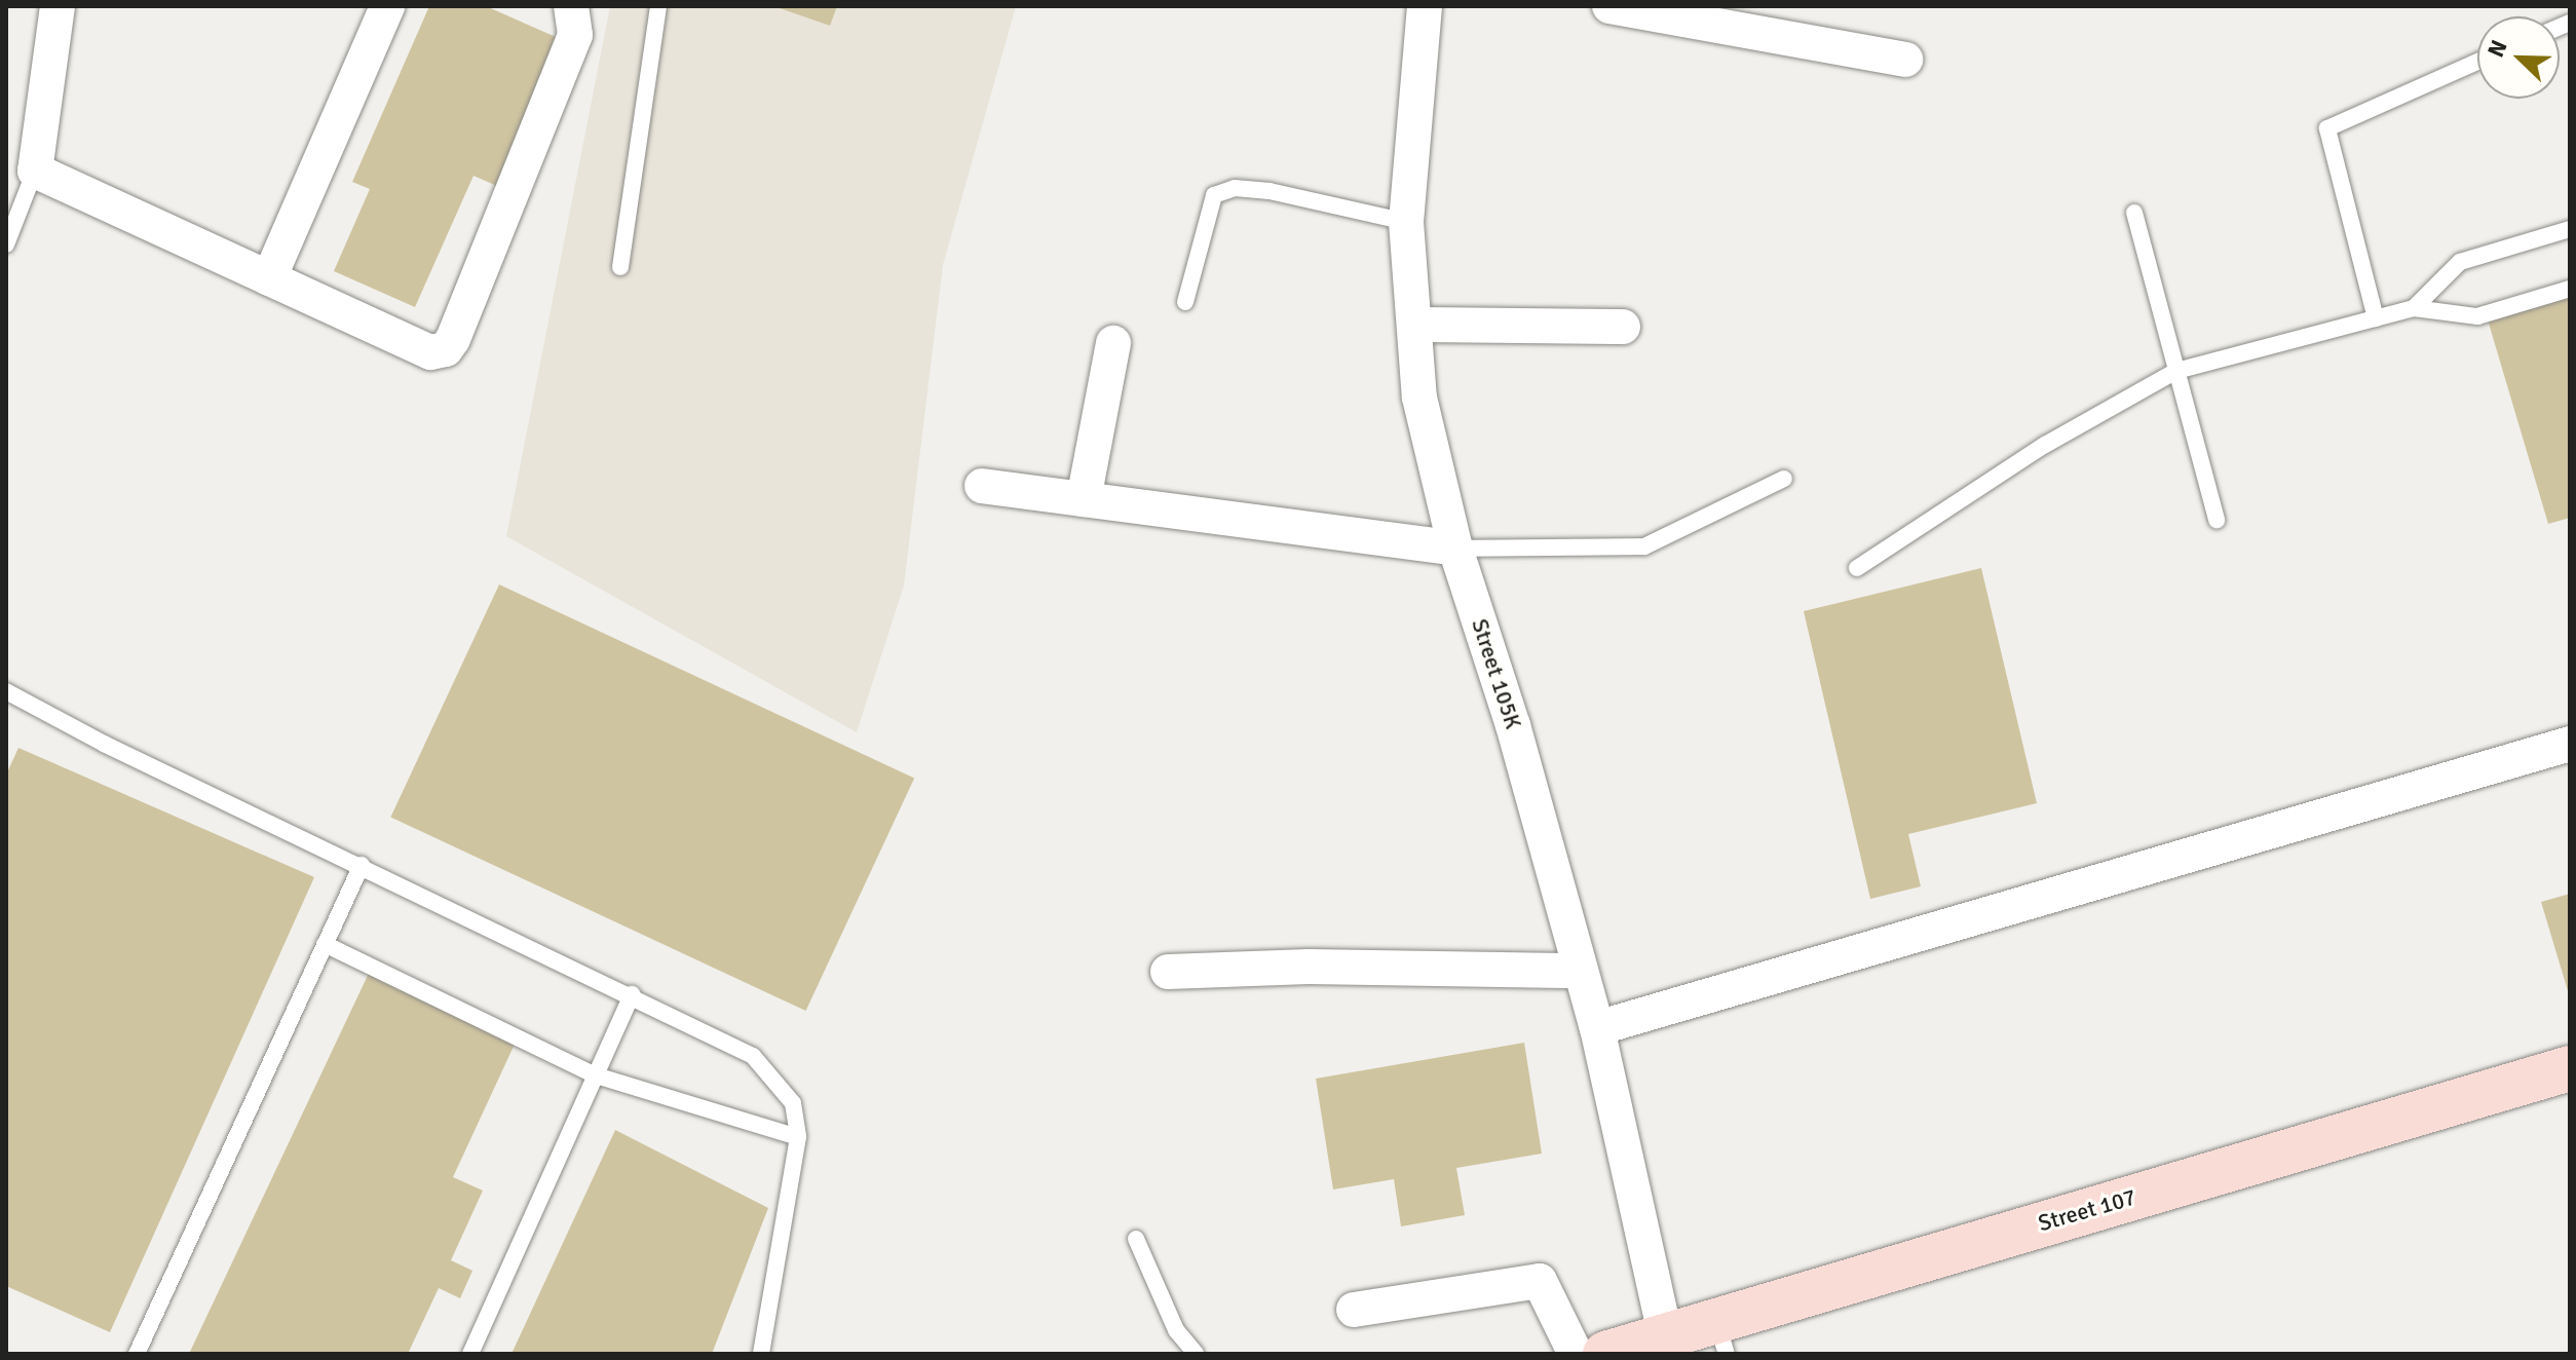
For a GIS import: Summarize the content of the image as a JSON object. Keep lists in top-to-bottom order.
{
  "streets": {
    "street": ["Street 105K", "Street 107"]
  },
  "crossings": [
    ["Street 105K", "Street 107"]
  ],
  "north": "top left"
}
